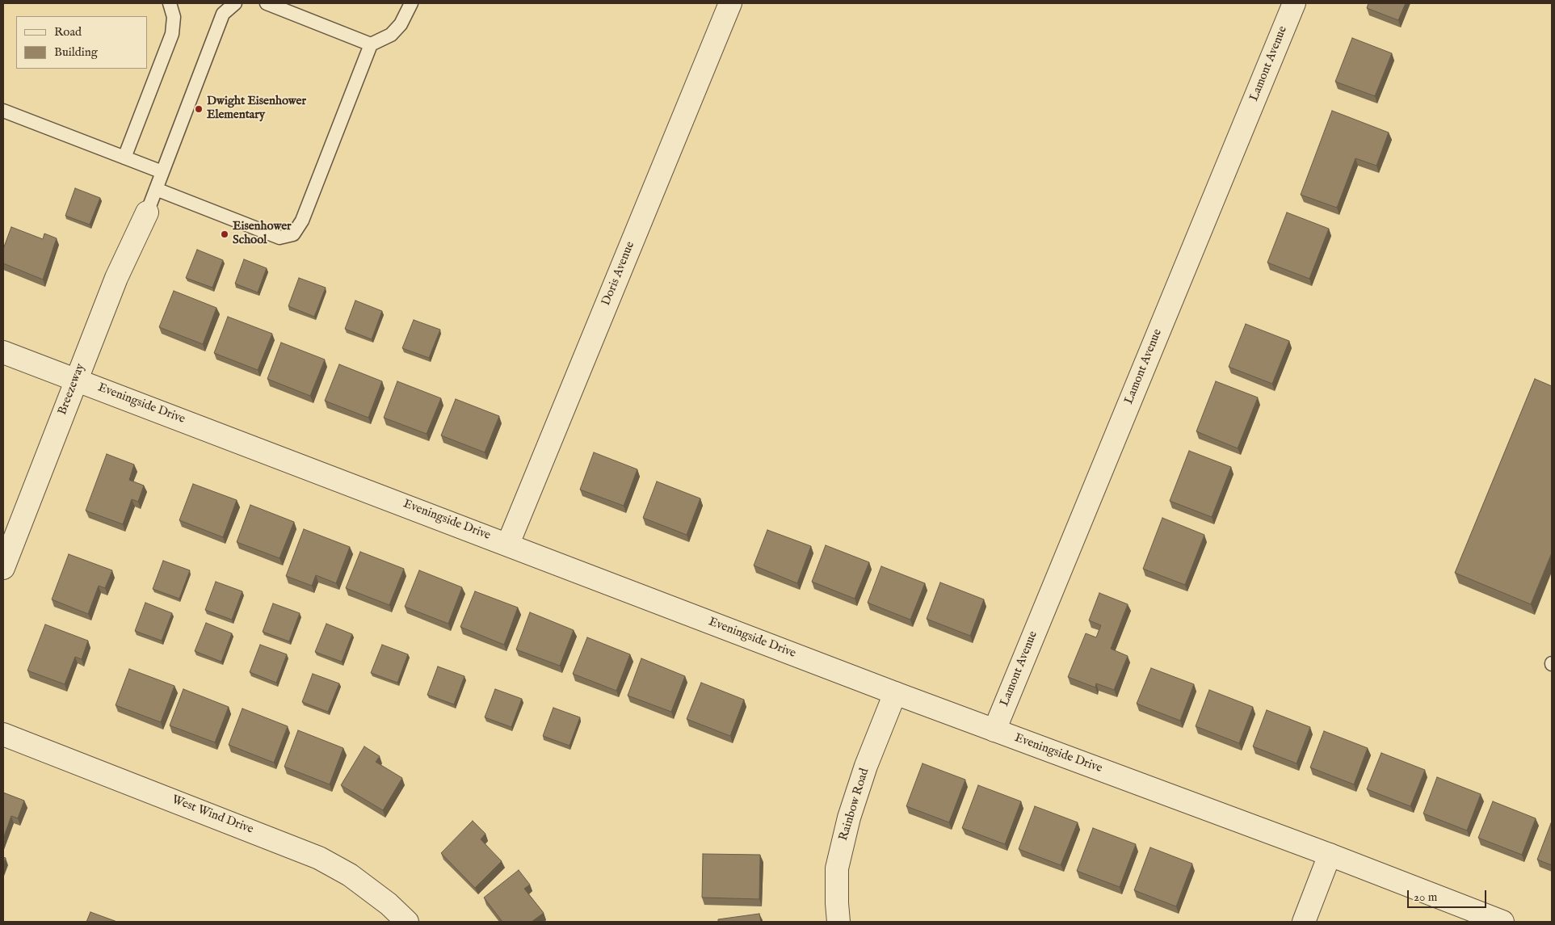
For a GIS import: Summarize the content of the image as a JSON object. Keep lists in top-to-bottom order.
{
  "streets": {
    "street": [
      "Lamont Avenue",
      "Doris Avenue",
      "Breezeway",
      "Eveningside Drive",
      "Rainbow Road",
      "West Wind Drive"
    ]
  },
  "crossings": [
    ["Lamont Avenue", "Eveningside Drive"],
    ["Doris Avenue", "Eveningside Drive"],
    ["Breezeway", "Eveningside Drive"],
    ["Eveningside Drive", "Rainbow Road"]
  ],
  "places": ["Dwight Eisenhower Elementary", "Eisenhower School"],
  "legend": ["Road", "Building"],
  "scale_bar": "20 m"
}
